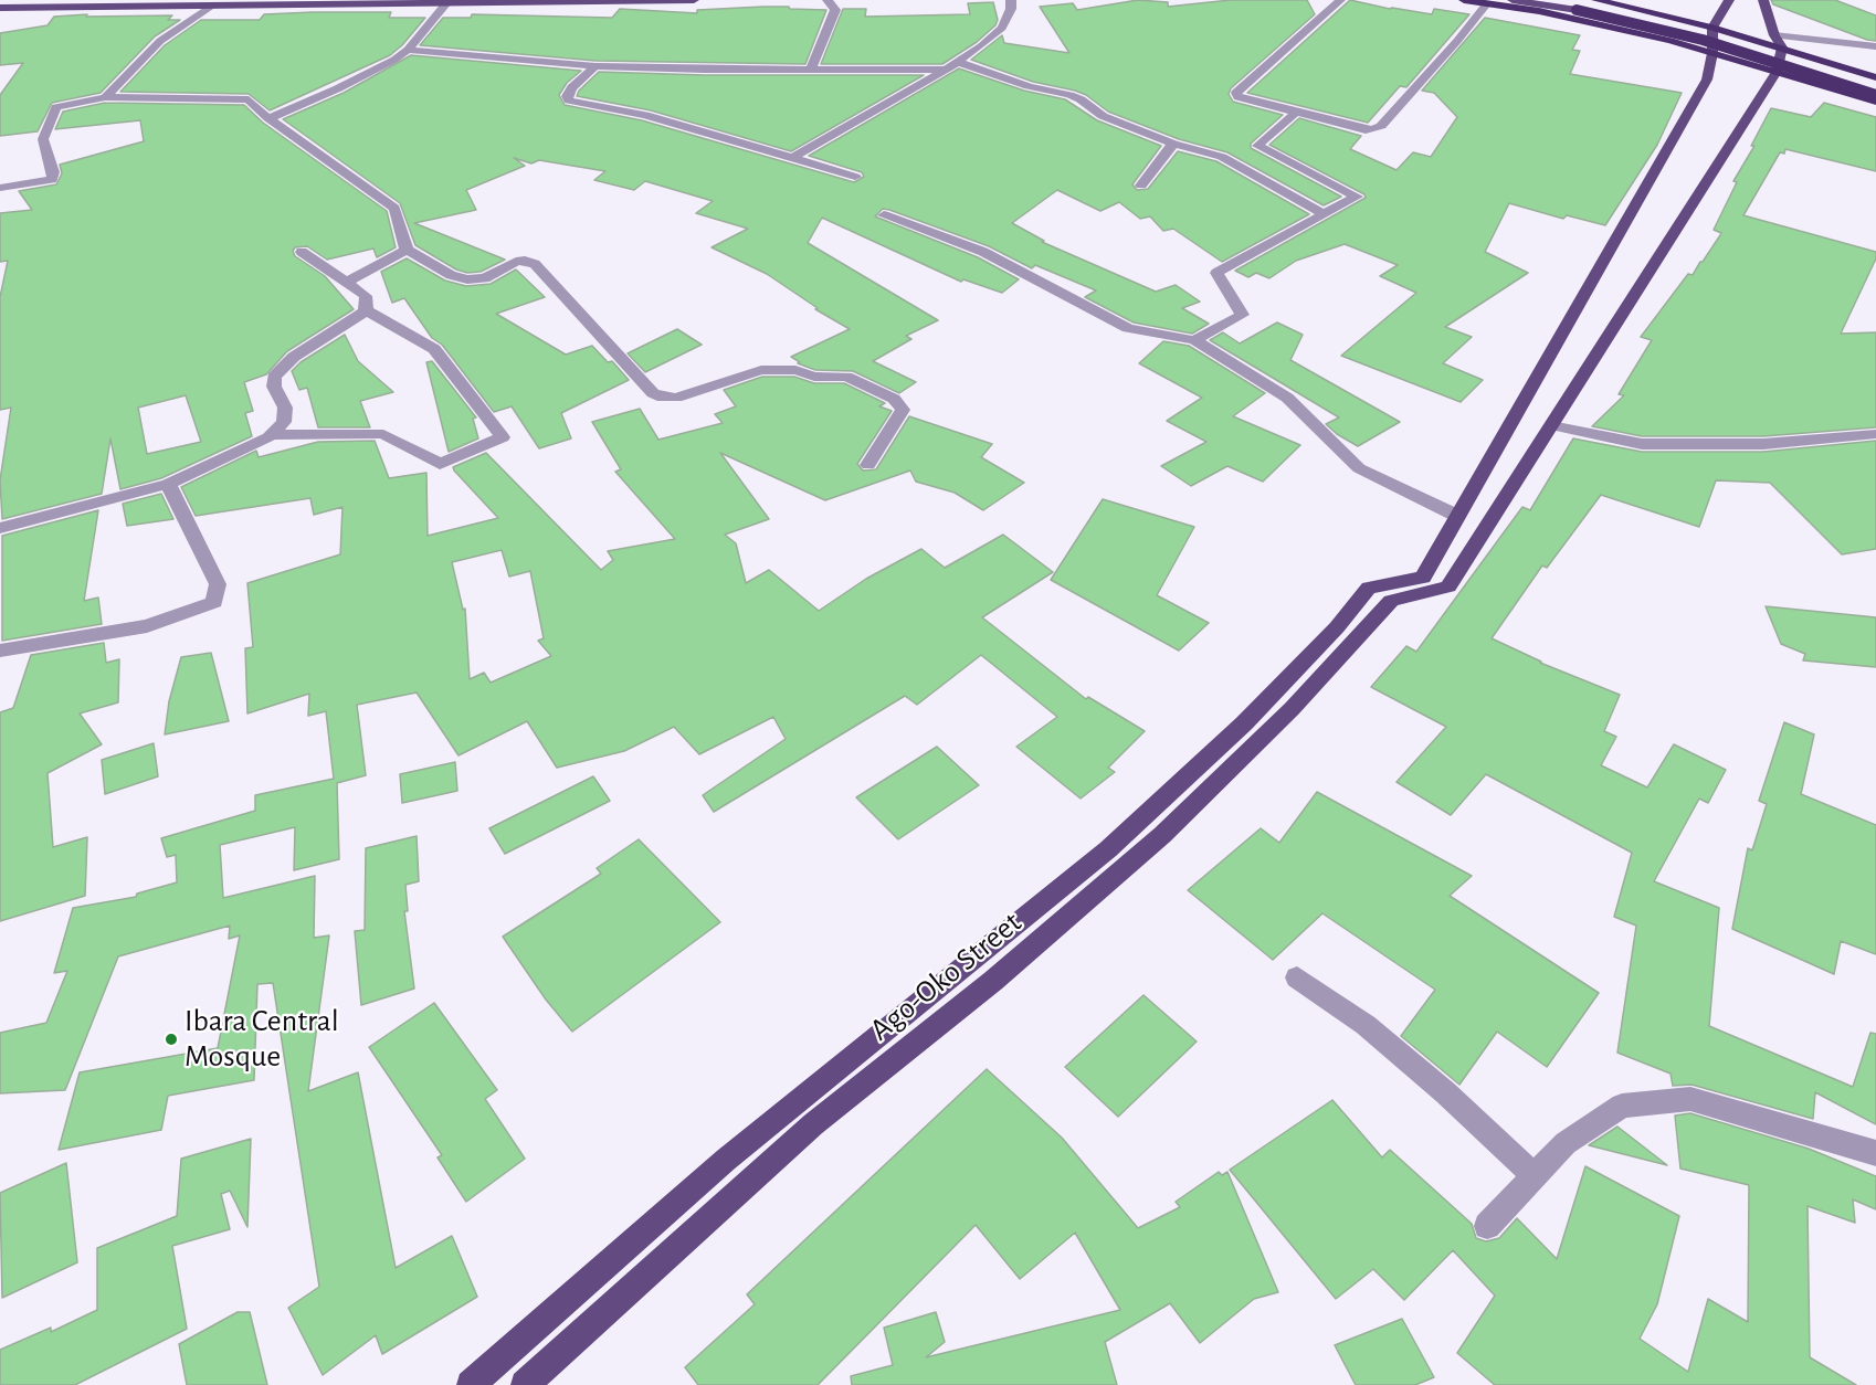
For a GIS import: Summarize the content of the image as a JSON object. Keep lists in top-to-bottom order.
{
  "streets": {
    "main road": ["Ago-Oko Street"]
  },
  "places": ["Ibara Central Mosque"]
}
